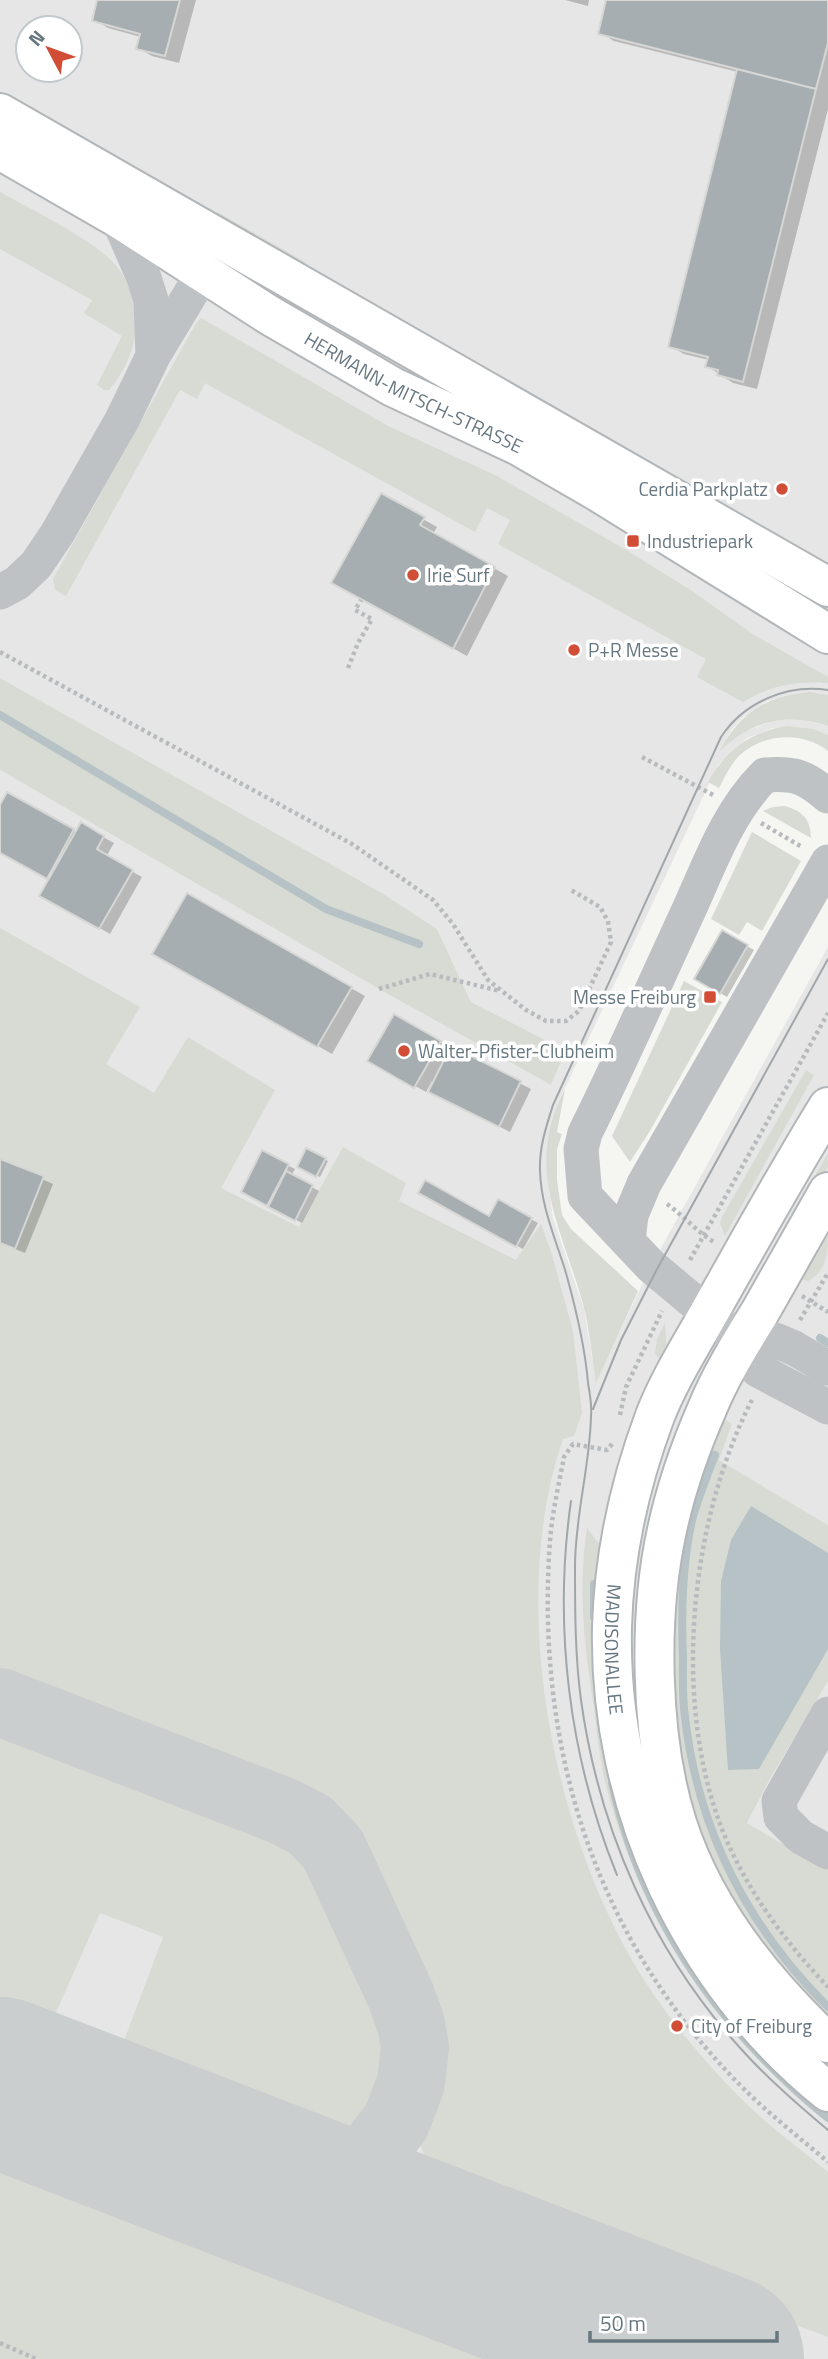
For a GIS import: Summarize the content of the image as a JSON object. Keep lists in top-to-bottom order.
{
  "streets": {
    "main road": ["HERMANN-MITSCH-STRASSE", "MADISONALLEE"]
  },
  "places": {
    "other": [
      "Cerdia Parkplatz",
      "Irie Surf",
      "P+R Messe",
      "Walter-Pfister-Clubheim",
      "City of Freiburg"
    ],
    "transit": ["Industriepark", "Messe Freiburg"]
  },
  "scale_bar": "50 m",
  "north": "top left"
}
